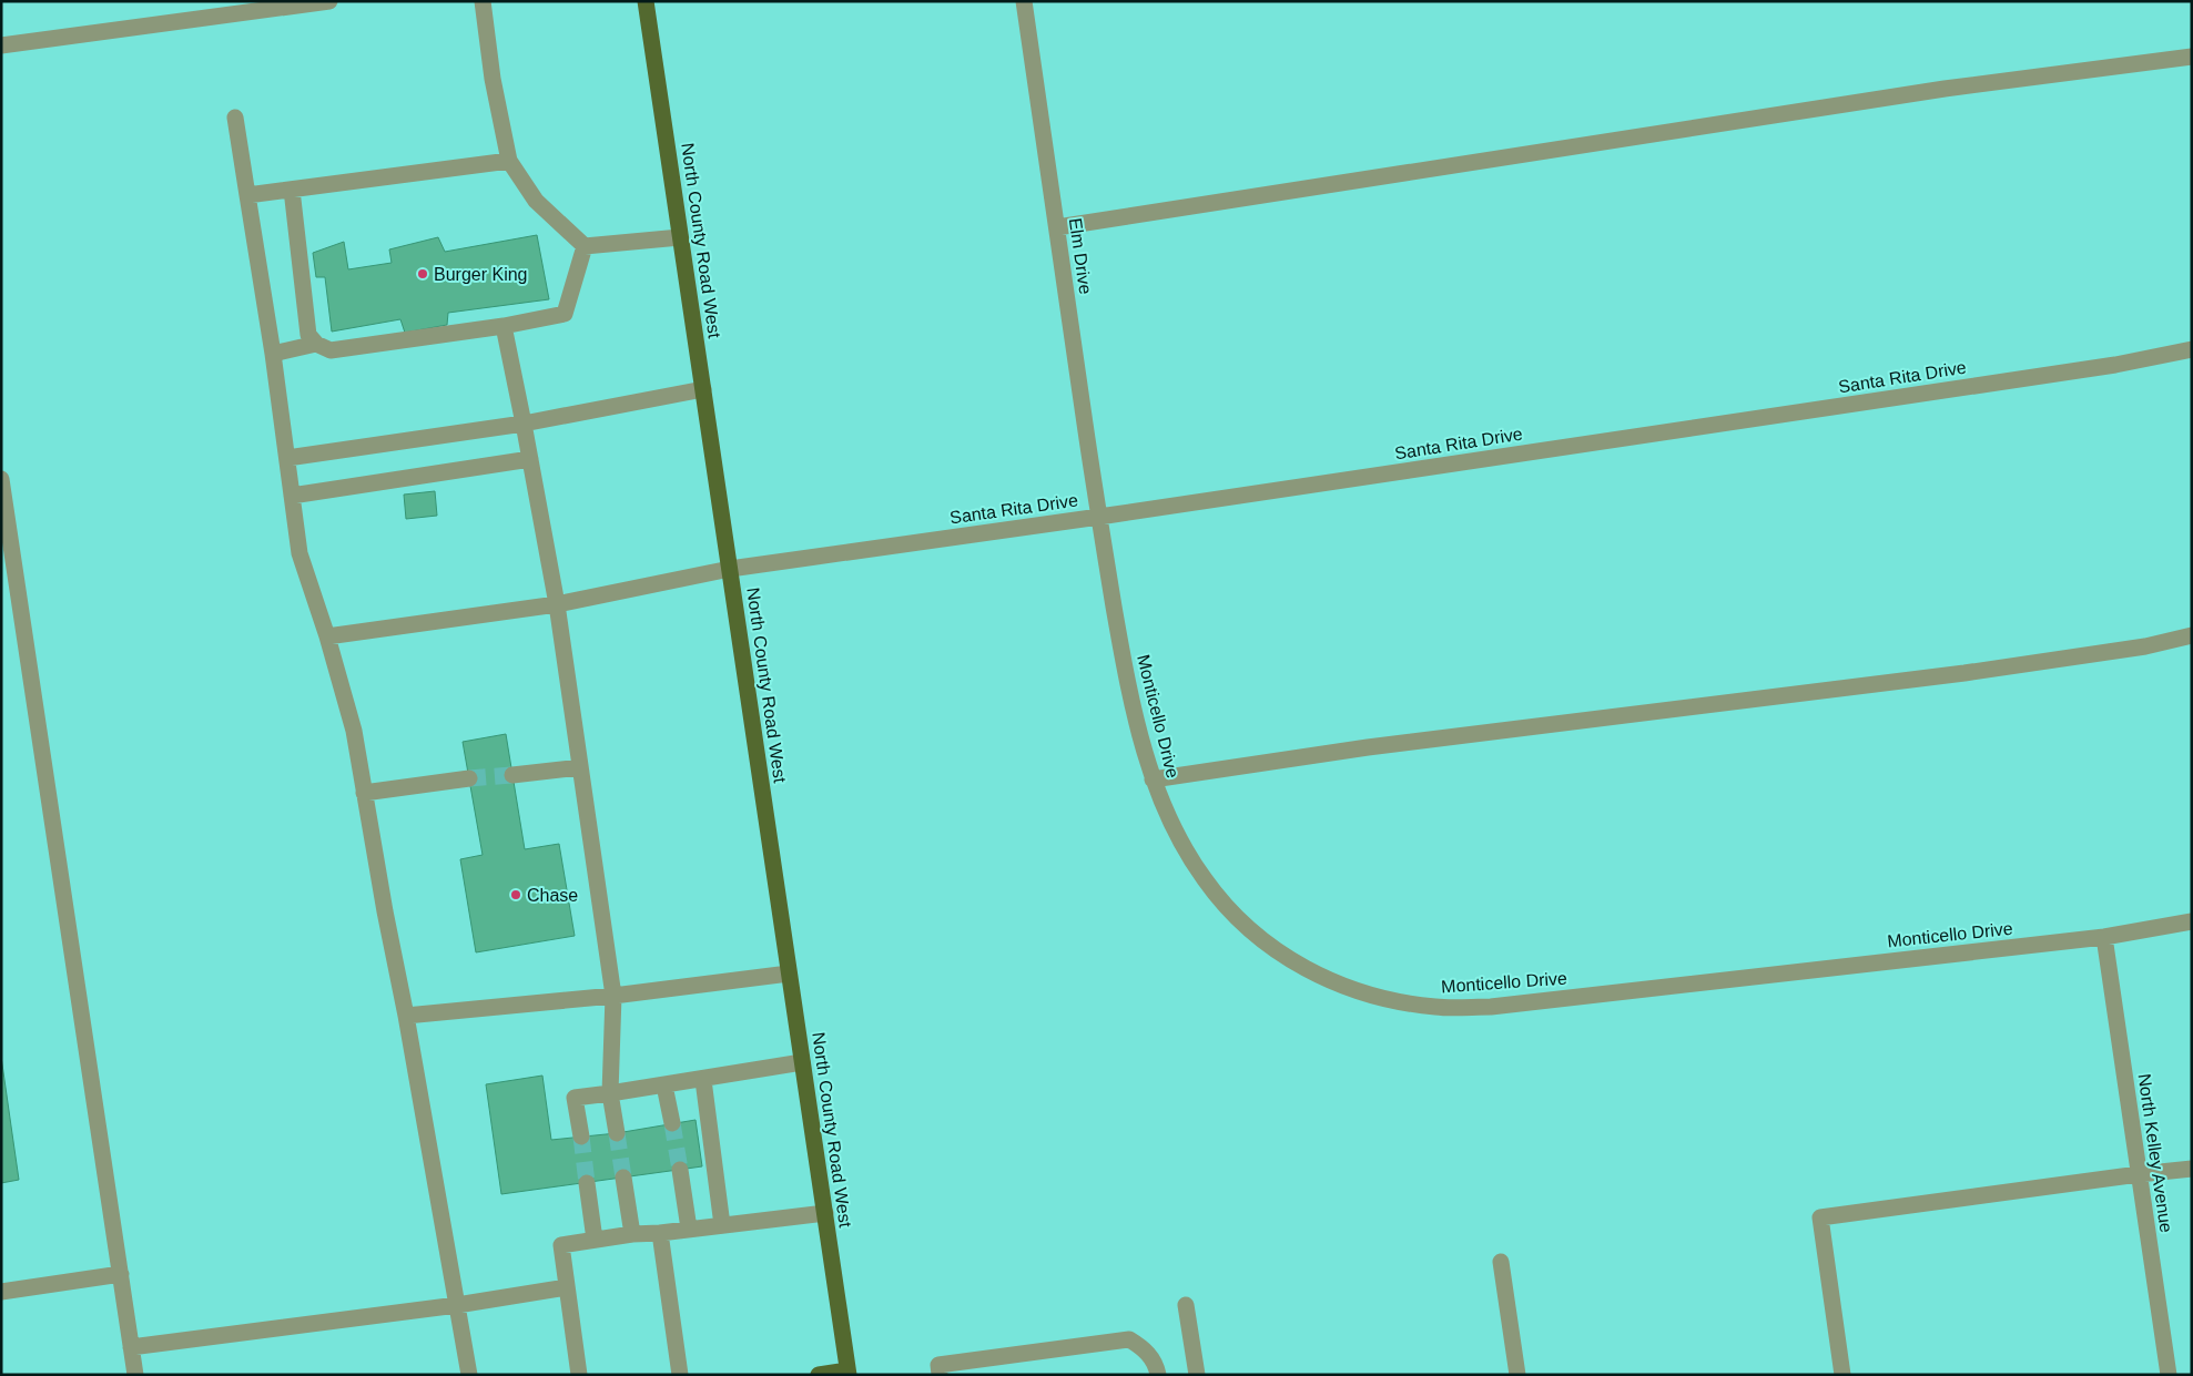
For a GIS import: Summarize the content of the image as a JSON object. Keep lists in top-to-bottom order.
{
  "streets": {
    "main road": ["North County Road West"],
    "street": [
      "Elm Drive",
      "Santa Rita Drive",
      "Monticello Drive",
      "North Kelley Avenue"
    ]
  },
  "crossings": [
    ["North County Road West", "Santa Rita Drive"],
    ["Elm Drive", "Santa Rita Drive"],
    ["Elm Drive", "Monticello Drive"],
    ["Santa Rita Drive", "Monticello Drive"],
    ["Monticello Drive", "North Kelley Avenue"]
  ],
  "places": ["Burger King", "Chase"]
}
